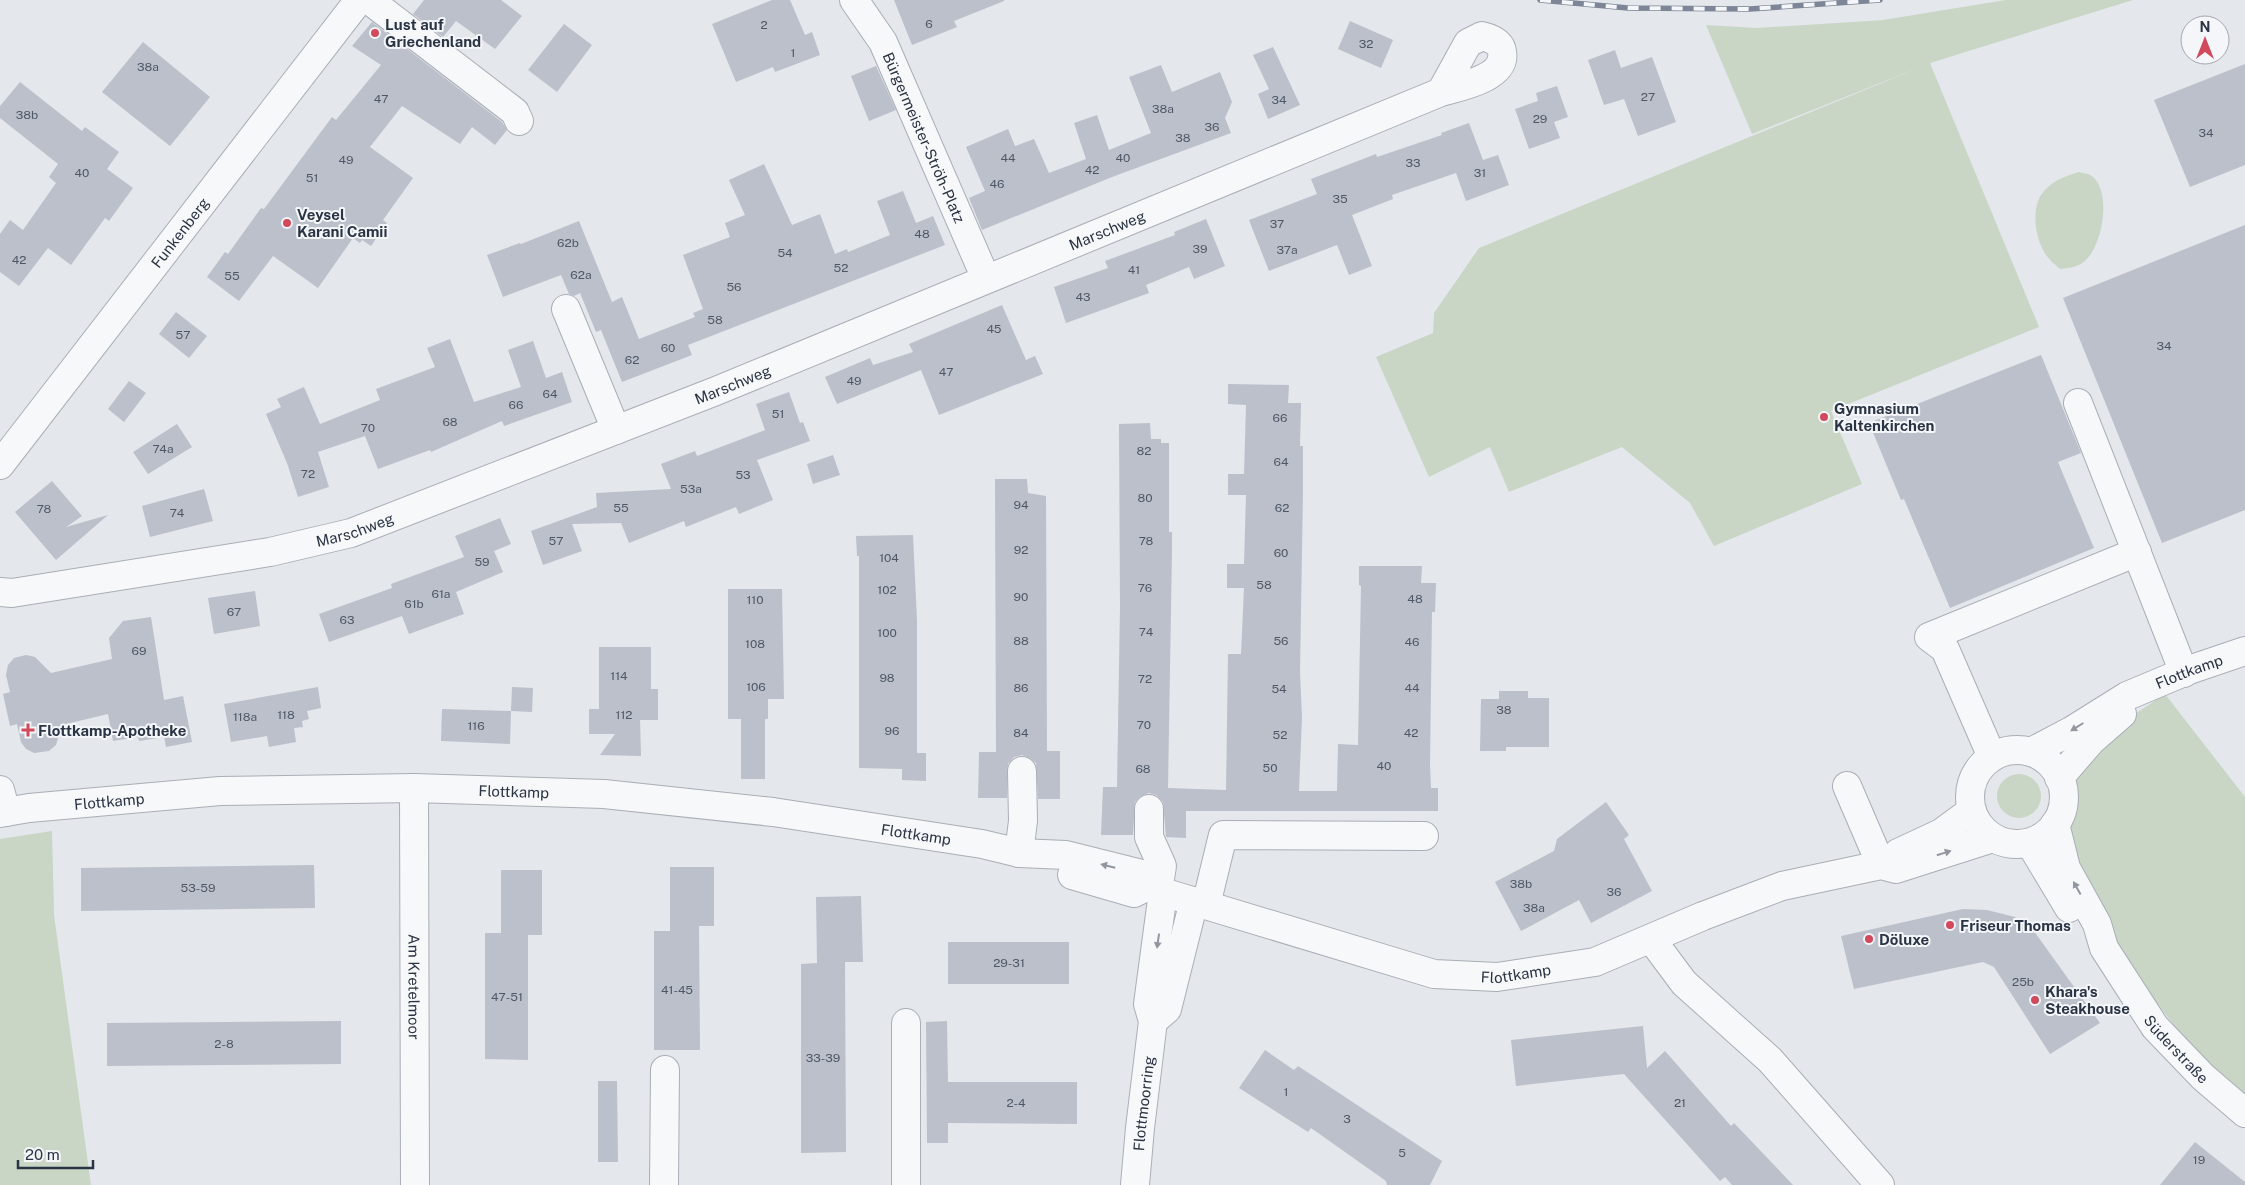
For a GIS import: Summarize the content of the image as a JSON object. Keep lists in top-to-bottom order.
{
  "streets": {
    "street": [
      "Bürgermeister-Ströh-Platz",
      "Marschweg",
      "Funkenberg",
      "Flottkamp",
      "Am Kretelmoor",
      "Süderstraße",
      "Flottmoorring"
    ]
  },
  "crossings": [
    ["Bürgermeister-Ströh-Platz", "Marschweg"],
    ["Flottkamp", "Am Kretelmoor"],
    ["Flottkamp", "Süderstraße"],
    ["Flottkamp", "Flottmoorring"]
  ],
  "places": {
    "other": [
      "Lust auf Griechenland",
      "Veysel Karani Camii",
      "Gymnasium Kaltenkirchen",
      "Friseur Thomas",
      "Döluxe",
      "Khara's Steakhouse"
    ],
    "health": ["Flottkamp-Apotheke"]
  },
  "house_numbers": [
    "6",
    "2",
    "32",
    "1",
    "38a",
    "27",
    "47",
    "34",
    "38a",
    "38b",
    "29",
    "36",
    "34",
    "38",
    "44",
    "40",
    "49",
    "33",
    "42",
    "40",
    "31",
    "51",
    "46",
    "35",
    "37",
    "48",
    "62b",
    "39",
    "37a",
    "54",
    "42",
    "52",
    "41",
    "62a",
    "55",
    "56",
    "43",
    "58",
    "45",
    "57",
    "34",
    "60",
    "62",
    "47",
    "49",
    "64",
    "66",
    "51",
    "66",
    "68",
    "70",
    "74a",
    "82",
    "64",
    "72",
    "53",
    "53a",
    "80",
    "94",
    "55",
    "62",
    "78",
    "74",
    "57",
    "78",
    "92",
    "60",
    "104",
    "59",
    "58",
    "76",
    "102",
    "61a",
    "90",
    "48",
    "110",
    "61b",
    "67",
    "63",
    "74",
    "100",
    "88",
    "56",
    "46",
    "108",
    "69",
    "114",
    "98",
    "72",
    "106",
    "86",
    "44",
    "54",
    "38",
    "118",
    "112",
    "118a",
    "70",
    "116",
    "96",
    "84",
    "42",
    "52",
    "40",
    "50",
    "68",
    "38b",
    "53-59",
    "36",
    "38a",
    "29-31",
    "25b",
    "41-45",
    "47-51",
    "2-8",
    "33-39",
    "1",
    "2-4",
    "21",
    "3",
    "5",
    "19"
  ],
  "scale_bar": "20 m",
  "north": "top"
}
